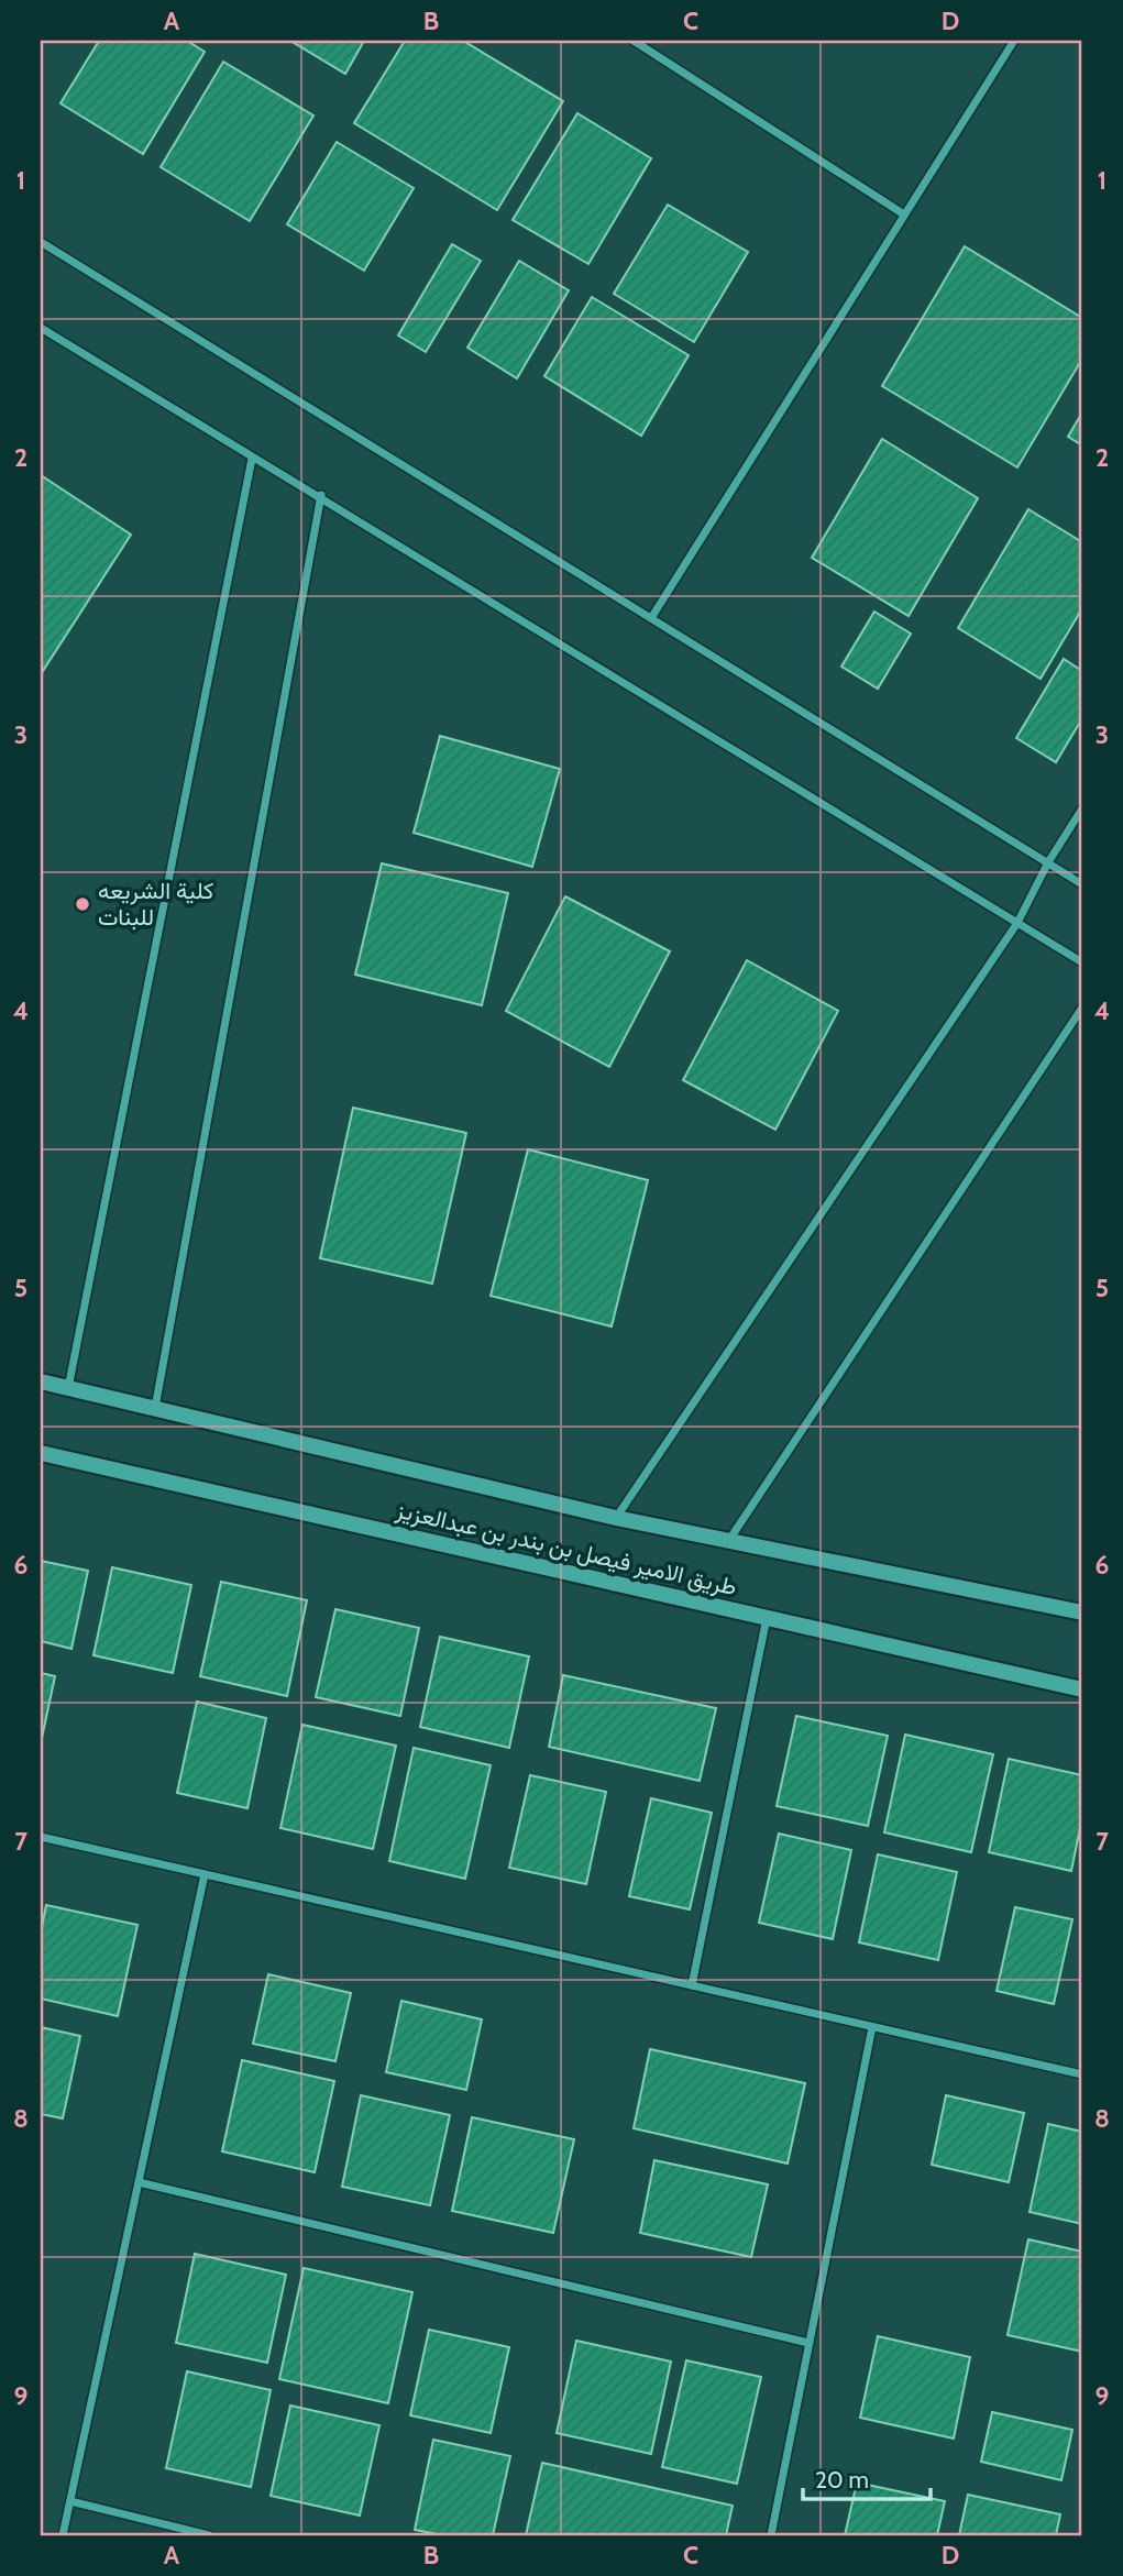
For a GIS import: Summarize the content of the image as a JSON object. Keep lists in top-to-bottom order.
{
  "streets": {
    "street": ["طريق الامير فيصل بن بندر بن عبدالعزيز"]
  },
  "places": ["كلية الشريعه للبنات"],
  "scale_bar": "20 m",
  "grid": {
    "columns": [
      "A",
      "B",
      "C",
      "D"
    ],
    "rows": [
      "1",
      "2",
      "3",
      "4",
      "5",
      "6",
      "7",
      "8",
      "9"
    ]
  }
}
